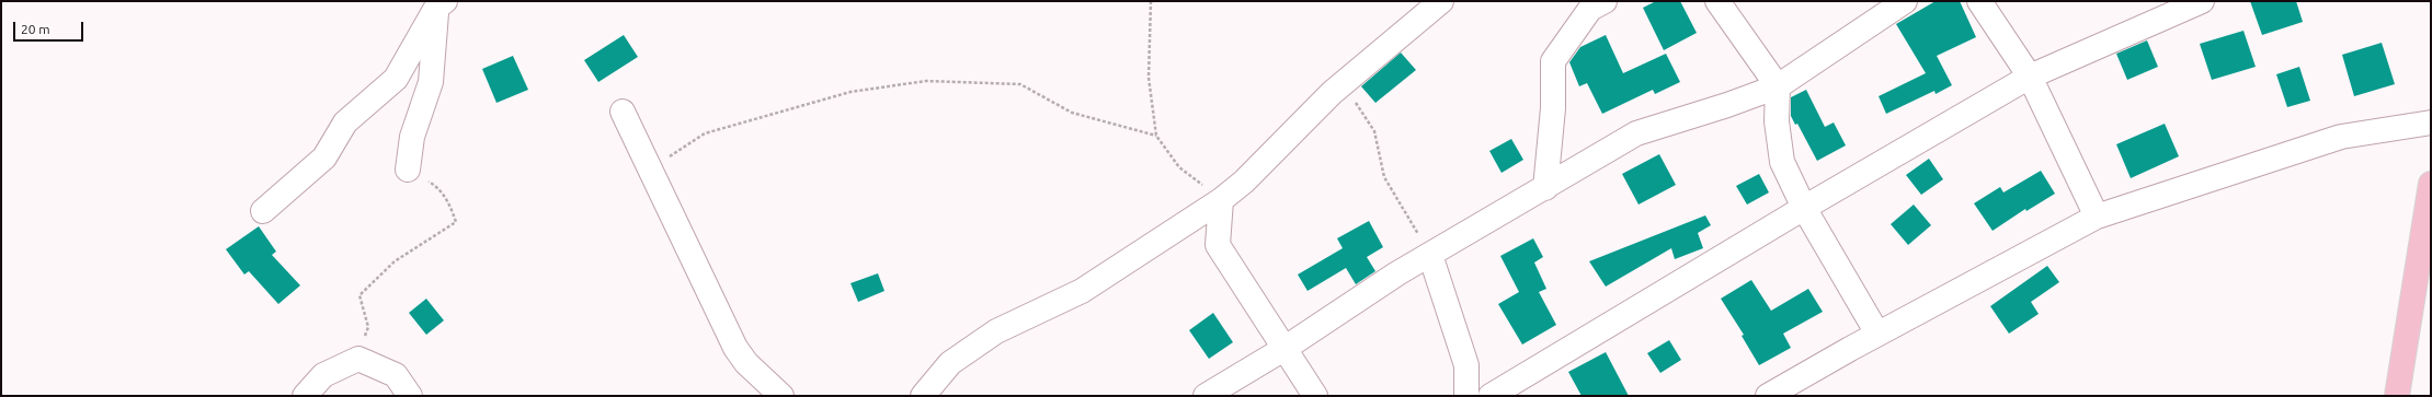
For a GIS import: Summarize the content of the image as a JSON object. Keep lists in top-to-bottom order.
{
  "scale_bar": "20 m"
}
